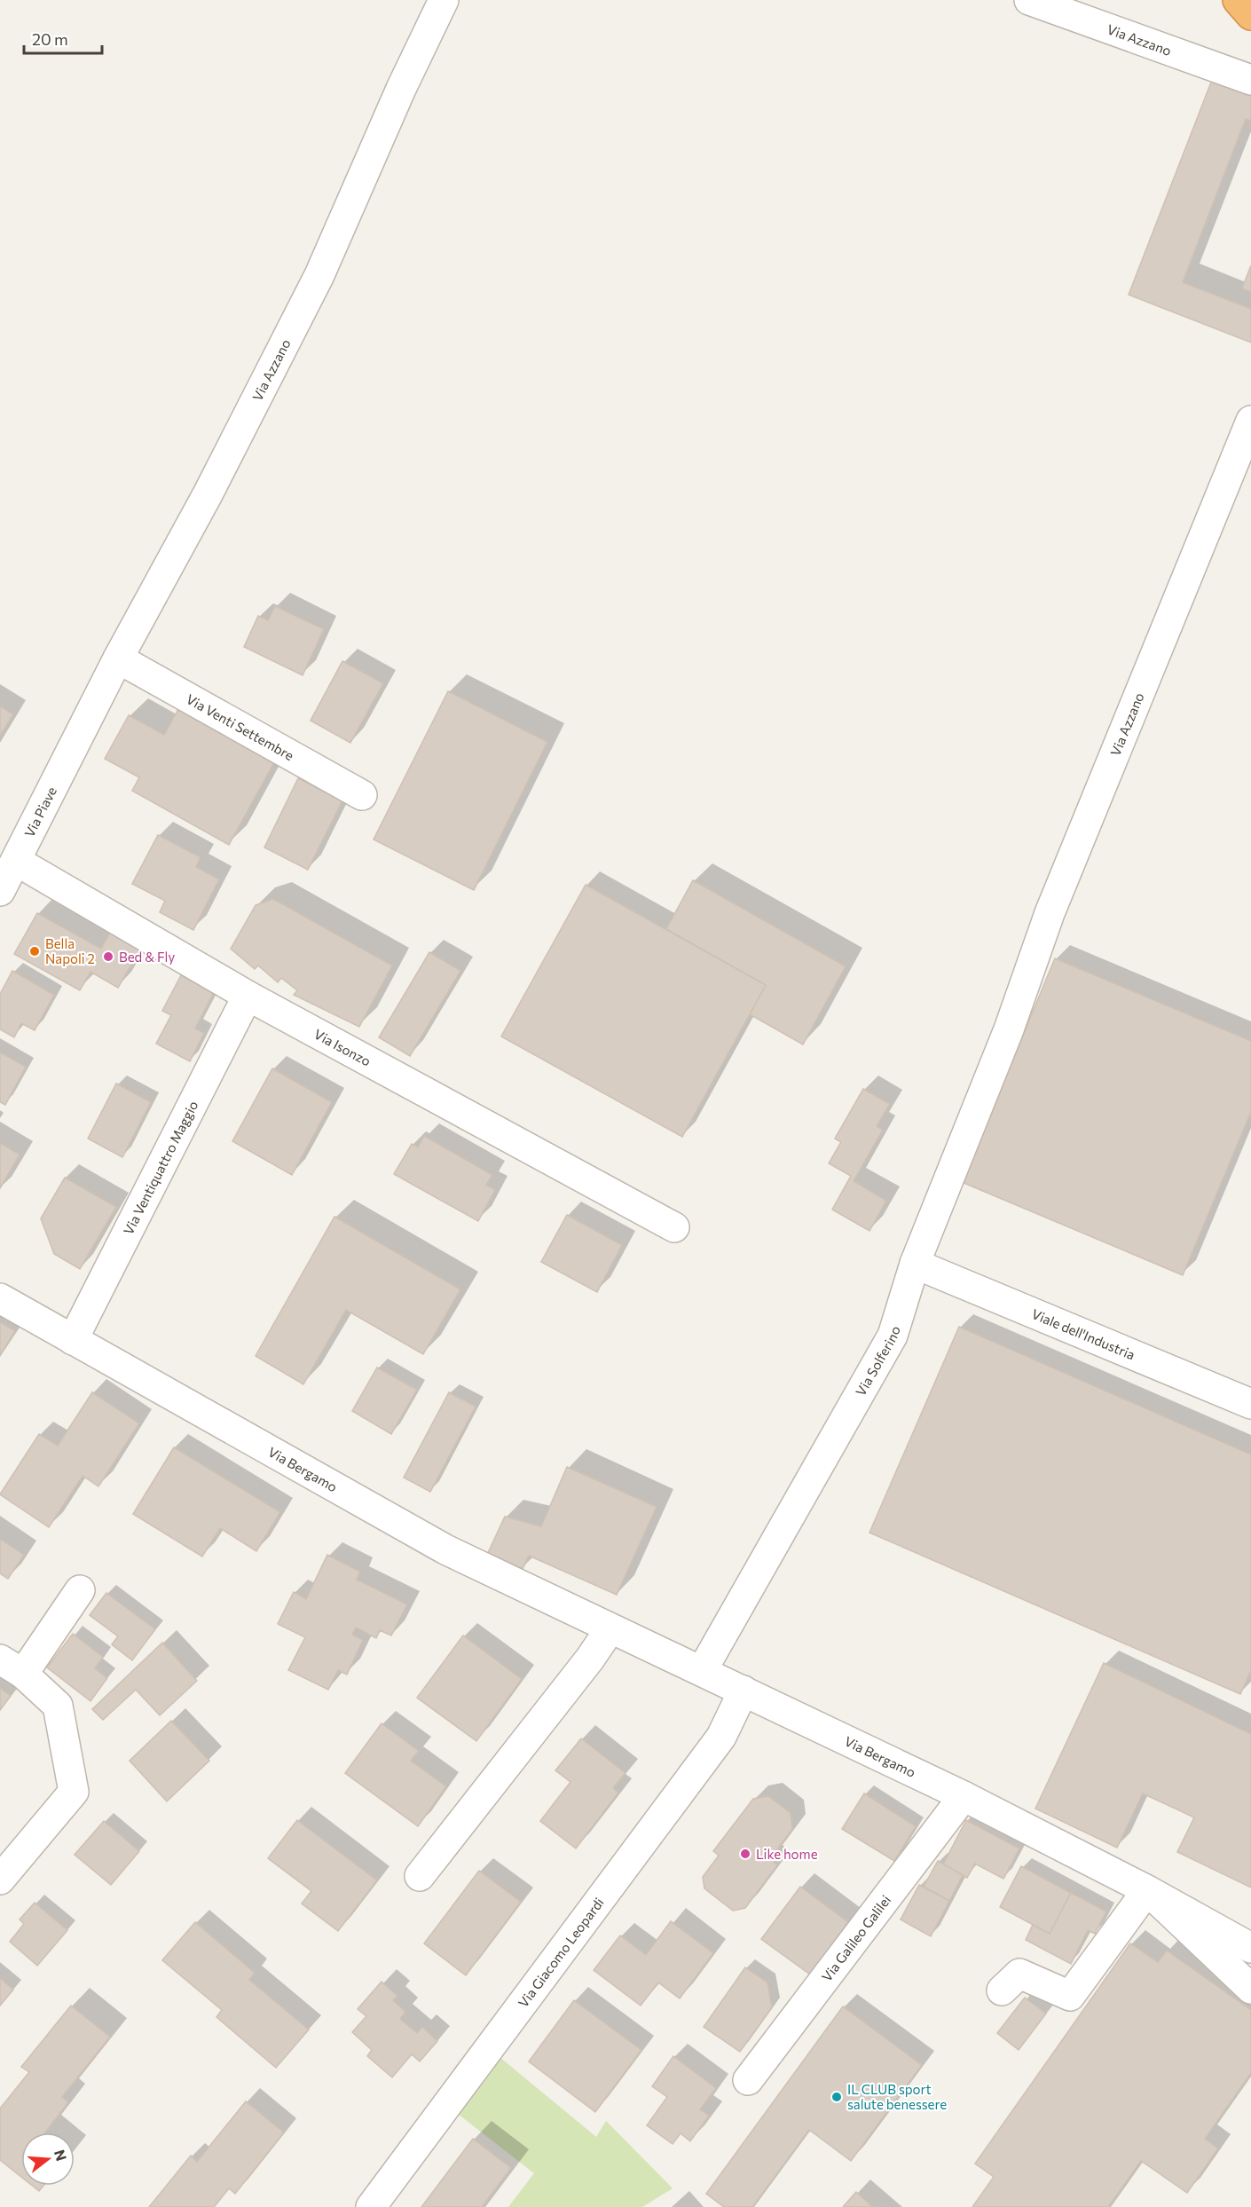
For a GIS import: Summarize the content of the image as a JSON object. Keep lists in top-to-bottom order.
{
  "streets": {
    "street": [
      "Via Azzano",
      "Via Venti Settembre",
      "Via Piave",
      "Via Isonzo",
      "Via Ventiquattro Maggio",
      "Viale dell'Industria",
      "Via Solferino",
      "Via Bergamo",
      "Via Galileo Galilei",
      "Via Giacomo Leopardi"
    ]
  },
  "crossings": [
    ["Via Azzano", "Via Venti Settembre"],
    ["Via Azzano", "Via Piave"],
    ["Via Azzano", "Via Solferino"],
    ["Via Piave", "Via Isonzo"],
    ["Via Isonzo", "Via Ventiquattro Maggio"],
    ["Via Ventiquattro Maggio", "Via Bergamo"],
    ["Viale dell'Industria", "Via Solferino"],
    ["Via Solferino", "Via Bergamo"],
    ["Via Bergamo", "Via Galileo Galilei"],
    ["Via Bergamo", "Via Giacomo Leopardi"]
  ],
  "places": [
    "Bella Napoli 2",
    "Bed & Fly",
    "Like home",
    "IL CLUB sport salute benessere"
  ],
  "scale_bar": "20 m",
  "north": "right"
}
